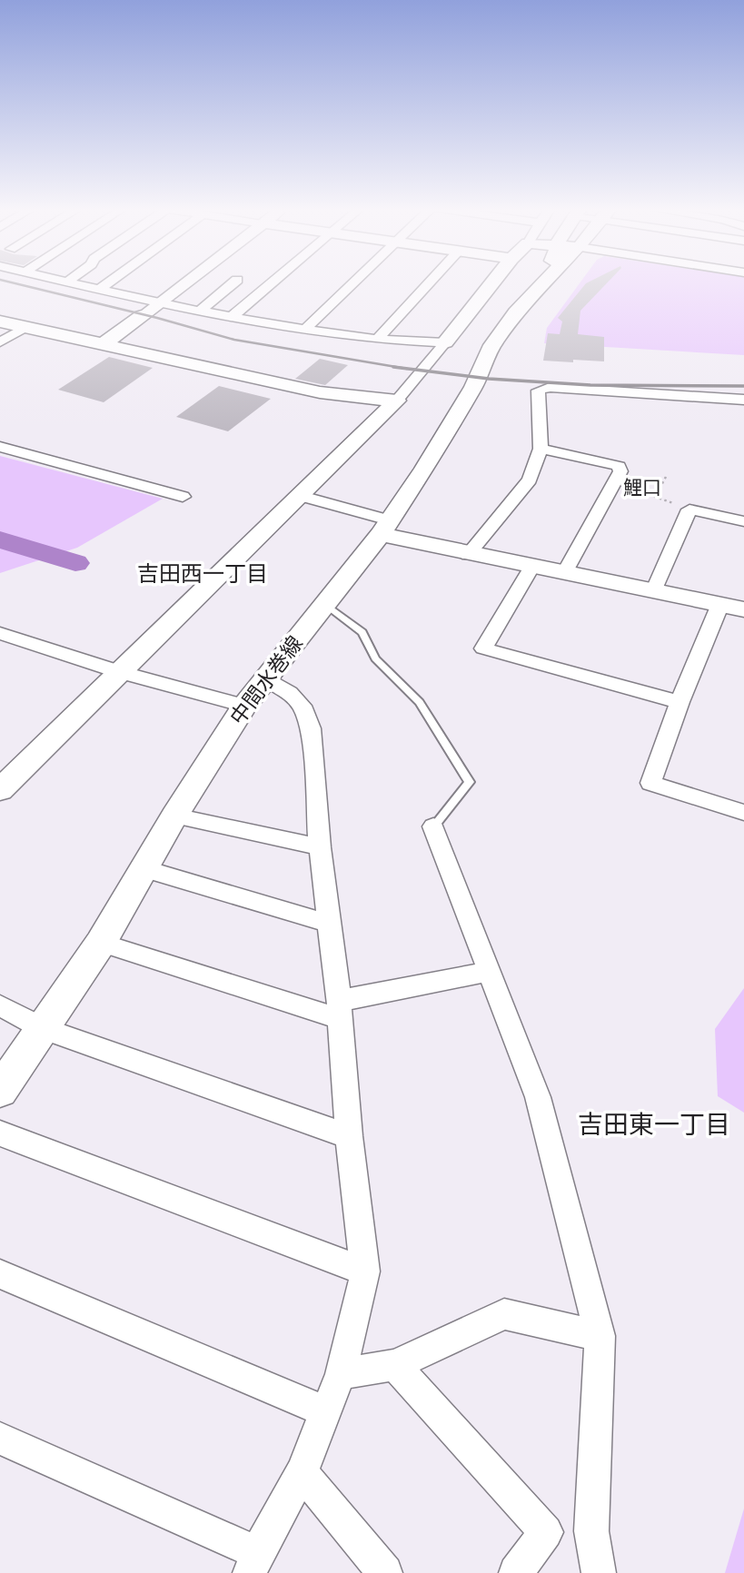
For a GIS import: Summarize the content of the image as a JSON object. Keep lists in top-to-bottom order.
{
  "streets": {
    "street": ["中間水巻線"]
  },
  "districts": ["鯉口", "吉田西一丁目", "吉田東一丁目"]
}
